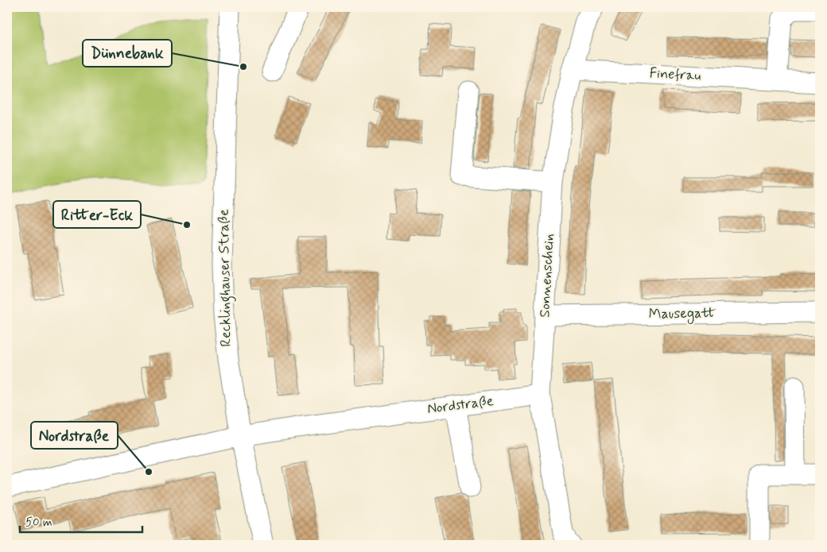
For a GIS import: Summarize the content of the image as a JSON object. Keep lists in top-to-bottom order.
{
  "streets": {
    "street": [
      "Finefrau",
      "Sonnenschein",
      "Recklinghauser Straße",
      "Mausegatt",
      "Nordstraße"
    ]
  },
  "crossings": [
    ["Finefrau", "Sonnenschein"],
    ["Sonnenschein", "Mausegatt"],
    ["Sonnenschein", "Nordstraße"],
    ["Recklinghauser Straße", "Nordstraße"]
  ],
  "places": ["Dünnebank", "Ritter-Eck", "Nordstraße"],
  "scale_bar": "50 m"
}
